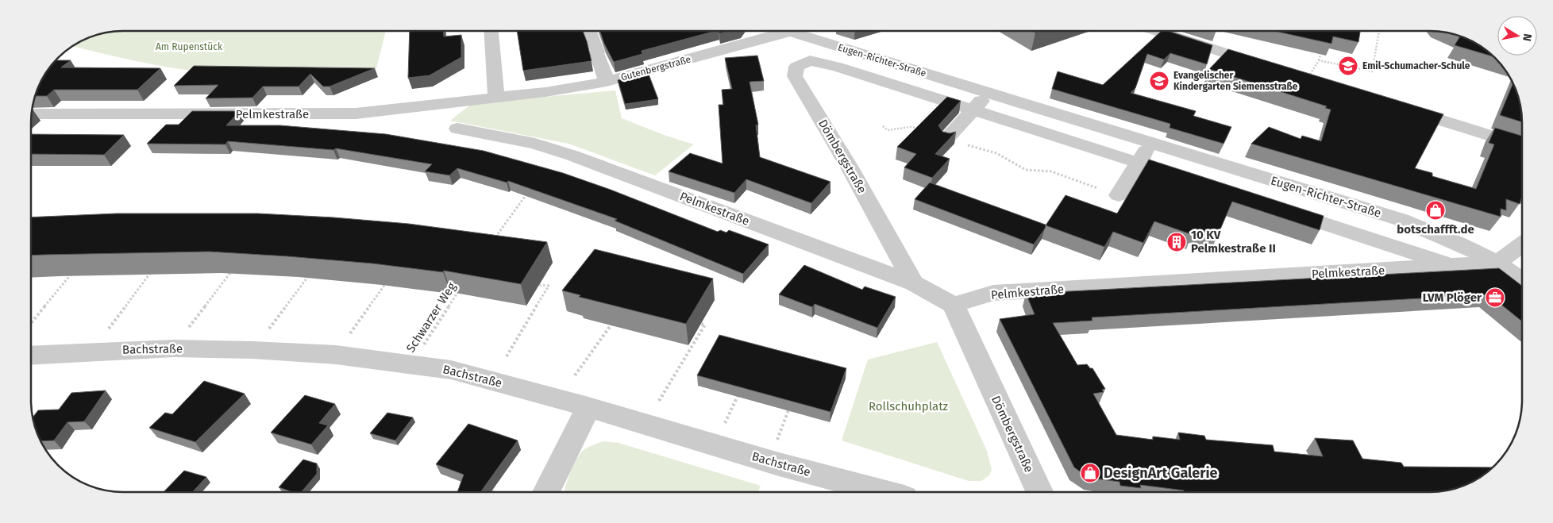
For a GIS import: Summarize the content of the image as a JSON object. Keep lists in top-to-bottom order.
{
  "streets": {
    "street": [
      "Eugen-Richter-Straße",
      "Gutenbergstraße",
      "Pelmkestraße",
      "Dömbergstraße",
      "Bachstraße"
    ],
    "path": ["Schwarzer Weg"]
  },
  "crossings": [
    ["Eugen-Richter-Straße", "Pelmkestraße"],
    ["Eugen-Richter-Straße", "Dömbergstraße"],
    ["Gutenbergstraße", "Pelmkestraße"],
    ["Pelmkestraße", "Dömbergstraße"],
    ["Schwarzer Weg", "Bachstraße"]
  ],
  "parks": ["Am Rupenstück", "Rollschuhplatz"],
  "places": {
    "school or university": ["Emil-Schumacher-Schule", "Evangelischer Kindergarten Siemensstraße"],
    "shop": ["botschaffft.de", "DesignArt Galerie"],
    "building": ["10 KV Pelmkestraße II"],
    "office": ["LVM Plöger"]
  },
  "north": "right"
}
